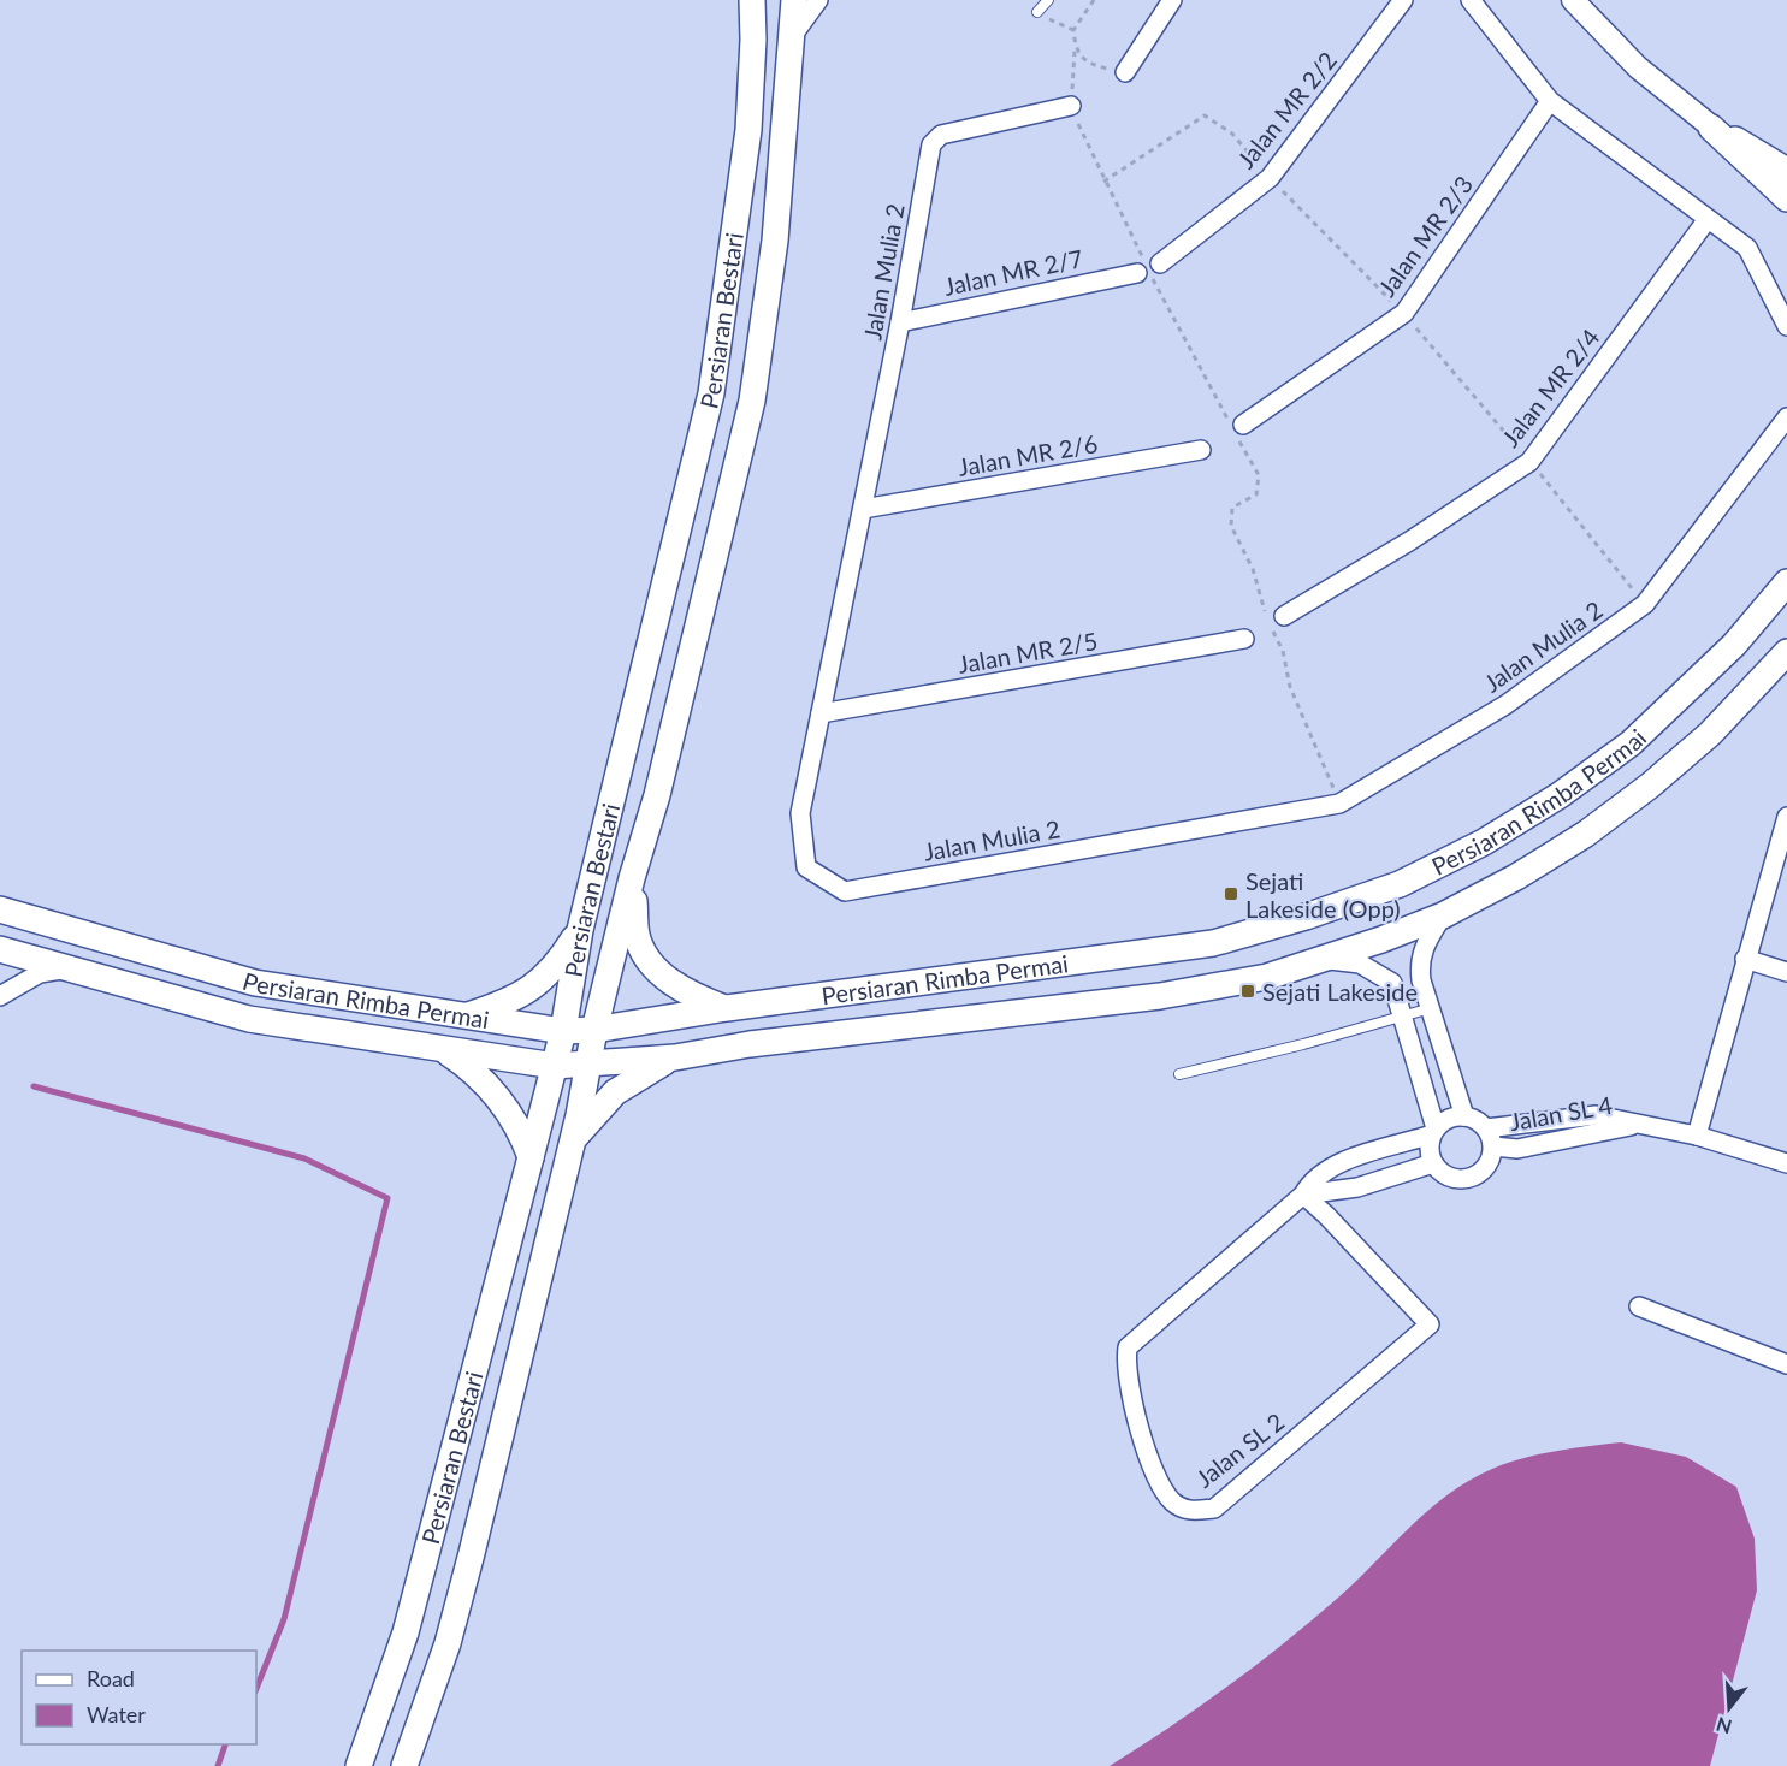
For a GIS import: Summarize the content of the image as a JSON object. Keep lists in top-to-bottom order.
{
  "streets": {
    "main road": ["Persiaran Bestari", "Persiaran Rimba Permai"],
    "street": [
      "Jalan MR 2/2",
      "Jalan MR 2/3",
      "Jalan Mulia 2",
      "Jalan MR 2/7",
      "Jalan MR 2/4",
      "Jalan MR 2/6",
      "Jalan MR 2/5",
      "Jalan SL 4",
      "Jalan SL 2"
    ]
  },
  "crossings": [
    ["Jalan MR 2/2", "Jalan MR 2/7"],
    ["Jalan Mulia 2", "Jalan MR 2/7"],
    ["Jalan Mulia 2", "Jalan MR 2/6"],
    ["Jalan Mulia 2", "Jalan MR 2/5"],
    ["Persiaran Bestari", "Persiaran Rimba Permai"],
    ["Jalan SL 4", "Jalan SL 2"]
  ],
  "places": {
    "transit": ["Sejati Lakeside (Opp)", "Sejati Lakeside"]
  },
  "legend": ["Road", "Water"],
  "north": "bottom"
}
